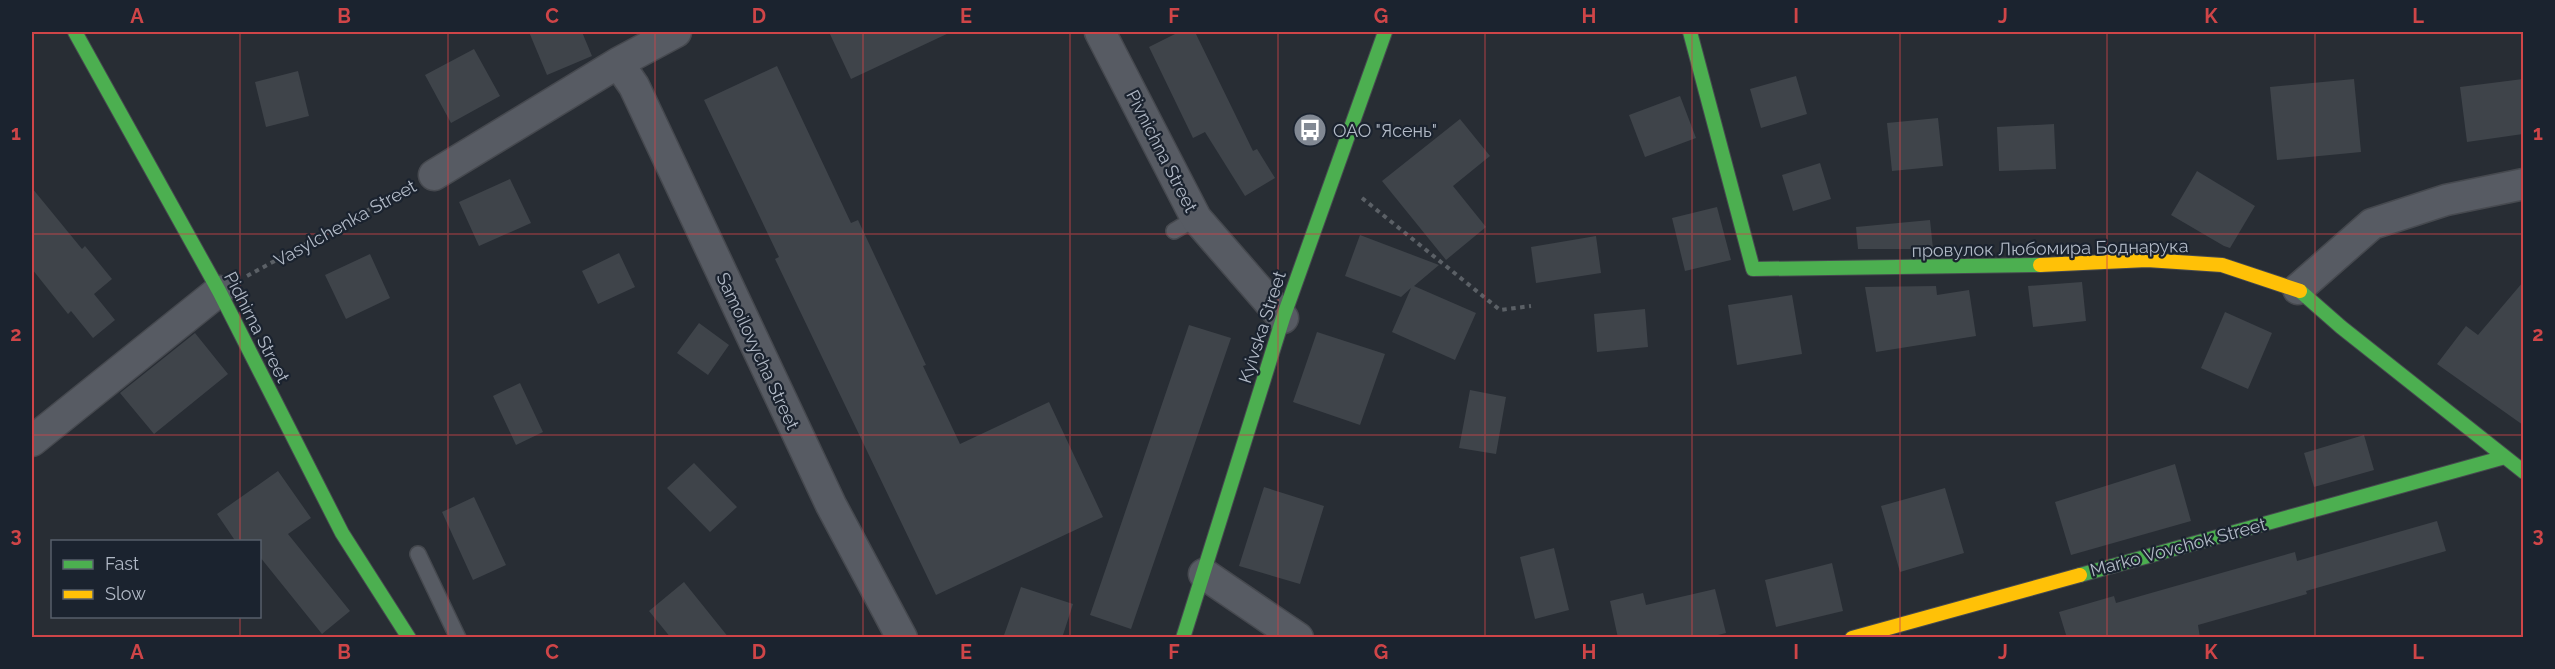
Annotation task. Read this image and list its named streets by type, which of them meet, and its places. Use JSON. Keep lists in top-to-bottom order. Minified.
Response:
{"streets":{"street":["Pivnichna Street","Vasylchenka Street","провулок Любомира Боднарука","Pidhirna Street","Kyivska Street","Samoilovycha Street","Marko Vovchok Street"]},"crossings":[["Pivnichna Street","Kyivska Street"],["Vasylchenka Street","Pidhirna Street"],["Vasylchenka Street","Samoilovycha Street"],["провулок Любомира Боднарука","Marko Vovchok Street"]],"places":{"bus stop":["ОАО \"Ясень\""]},"legend":["Fast","Slow"],"grid":{"columns":["A","B","C","D","E","F","G","H","I","J","K","L"],"rows":["1","2","3"]}}
